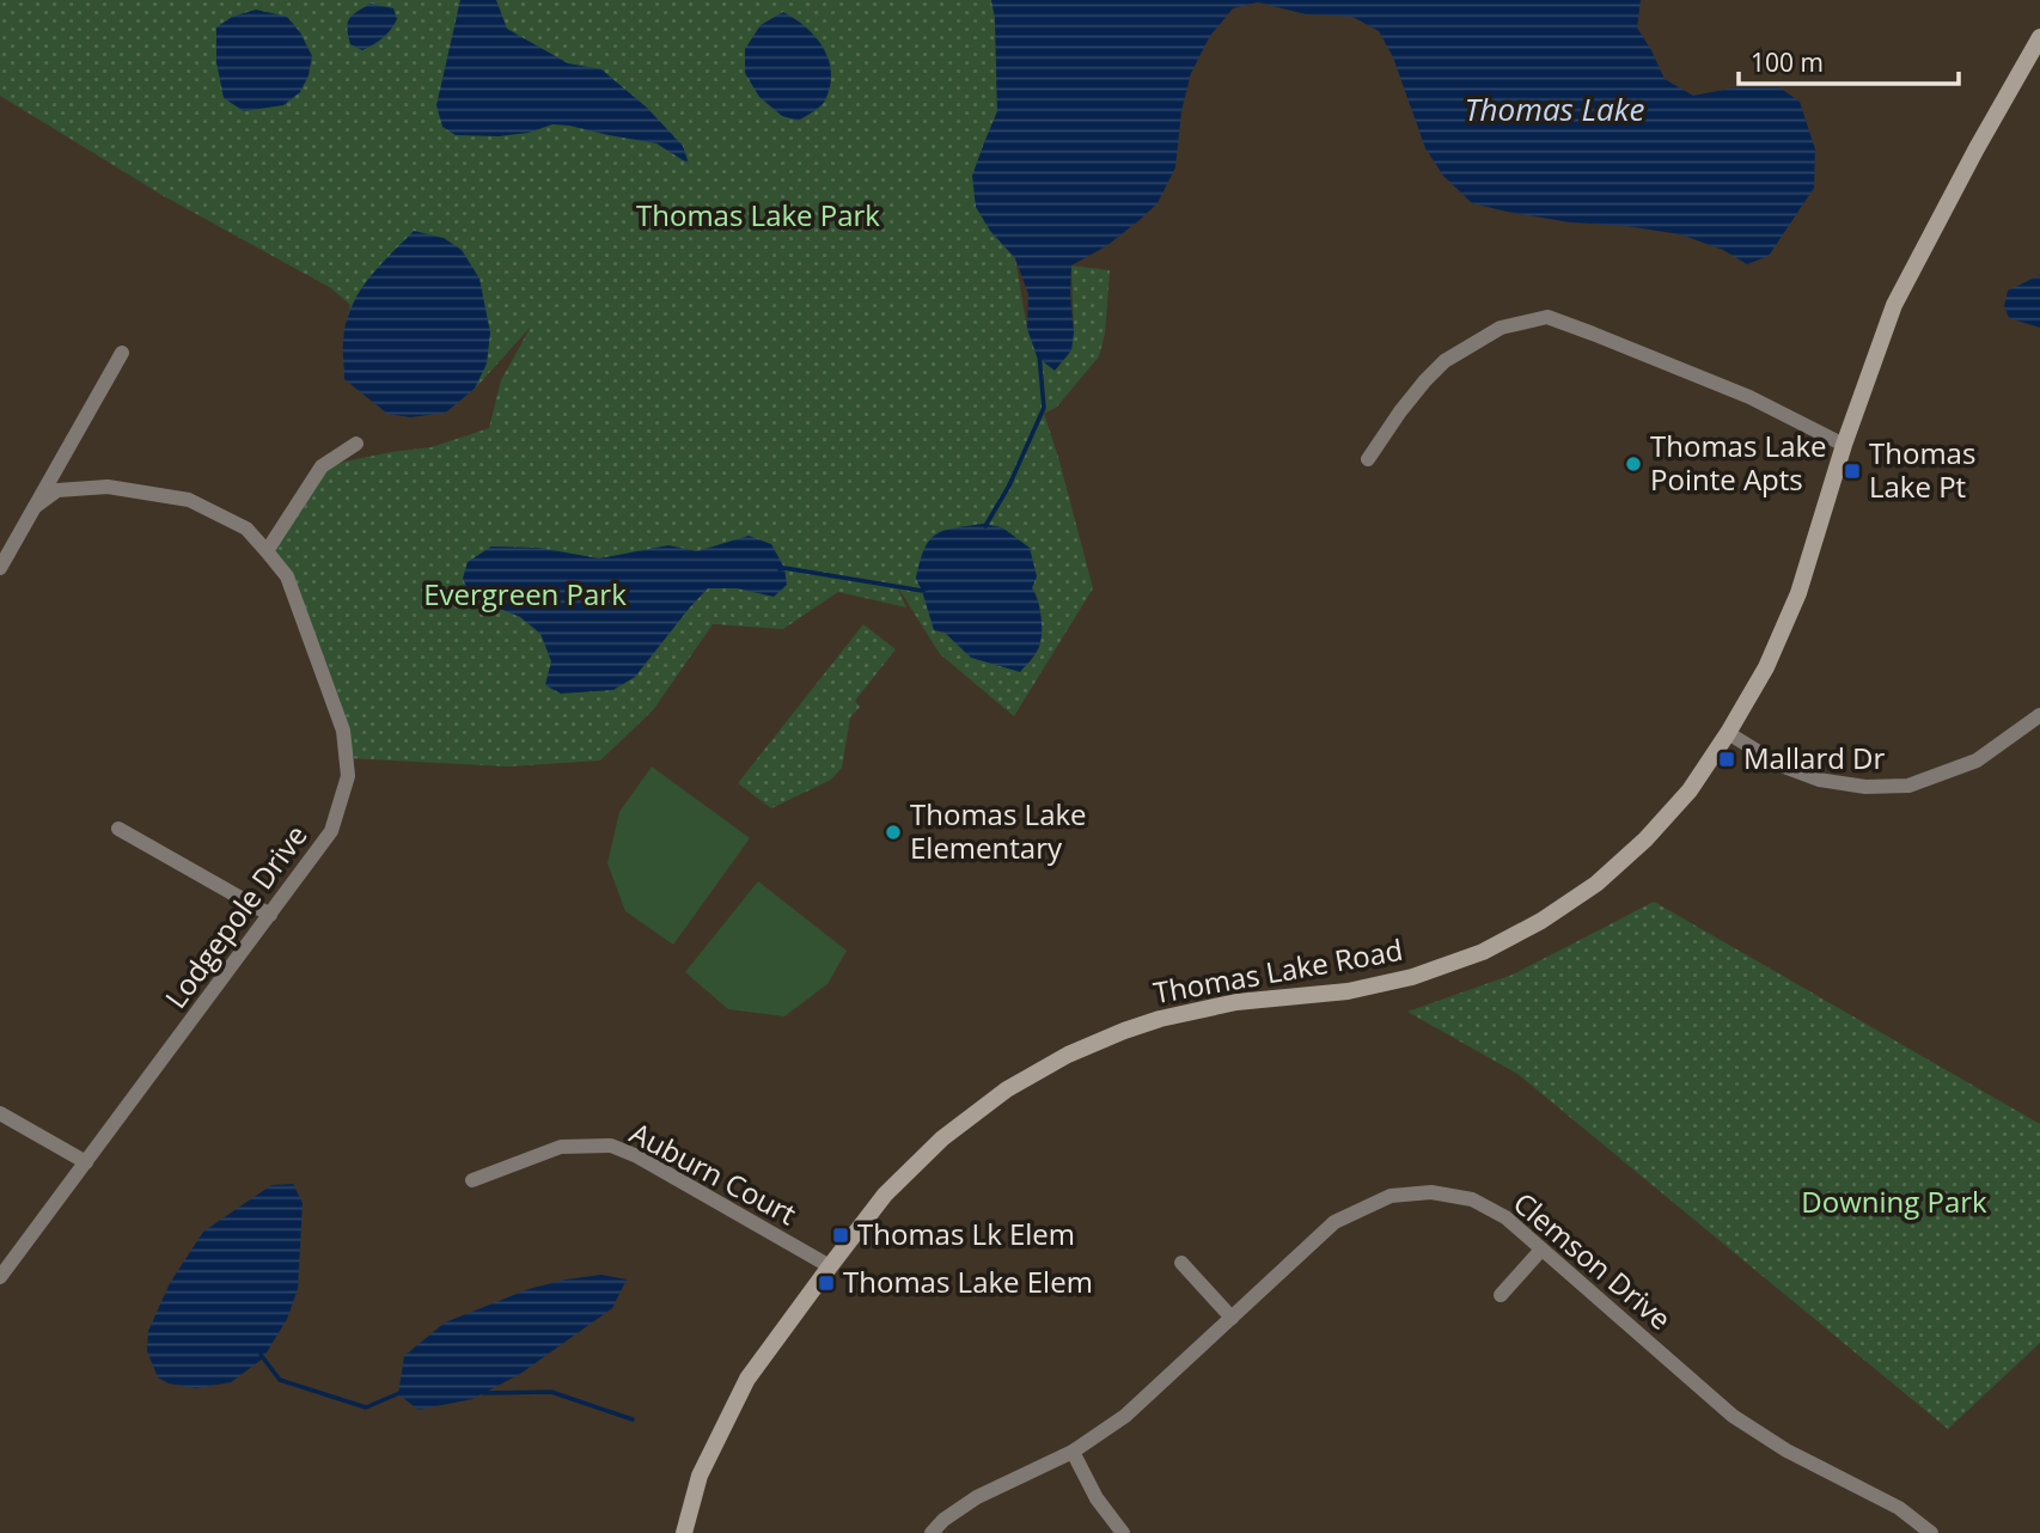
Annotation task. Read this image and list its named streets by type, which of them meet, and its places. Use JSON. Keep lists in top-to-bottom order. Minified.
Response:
{"streets":{"street":["Lodgepole Drive","Thomas Lake Road","Auburn Court","Clemson Drive"]},"crossings":[["Thomas Lake Road","Auburn Court"]],"water":["Thomas Lake"],"parks":["Thomas Lake Park","Evergreen Park","Downing Park"],"places":{"other":["Thomas Lake Pointe Apts","Thomas Lake Elementary"],"transit":["Thomas Lake Pt","Mallard Dr","Thomas Lk Elem","Thomas Lake Elem"]},"scale_bar":"100 m"}
